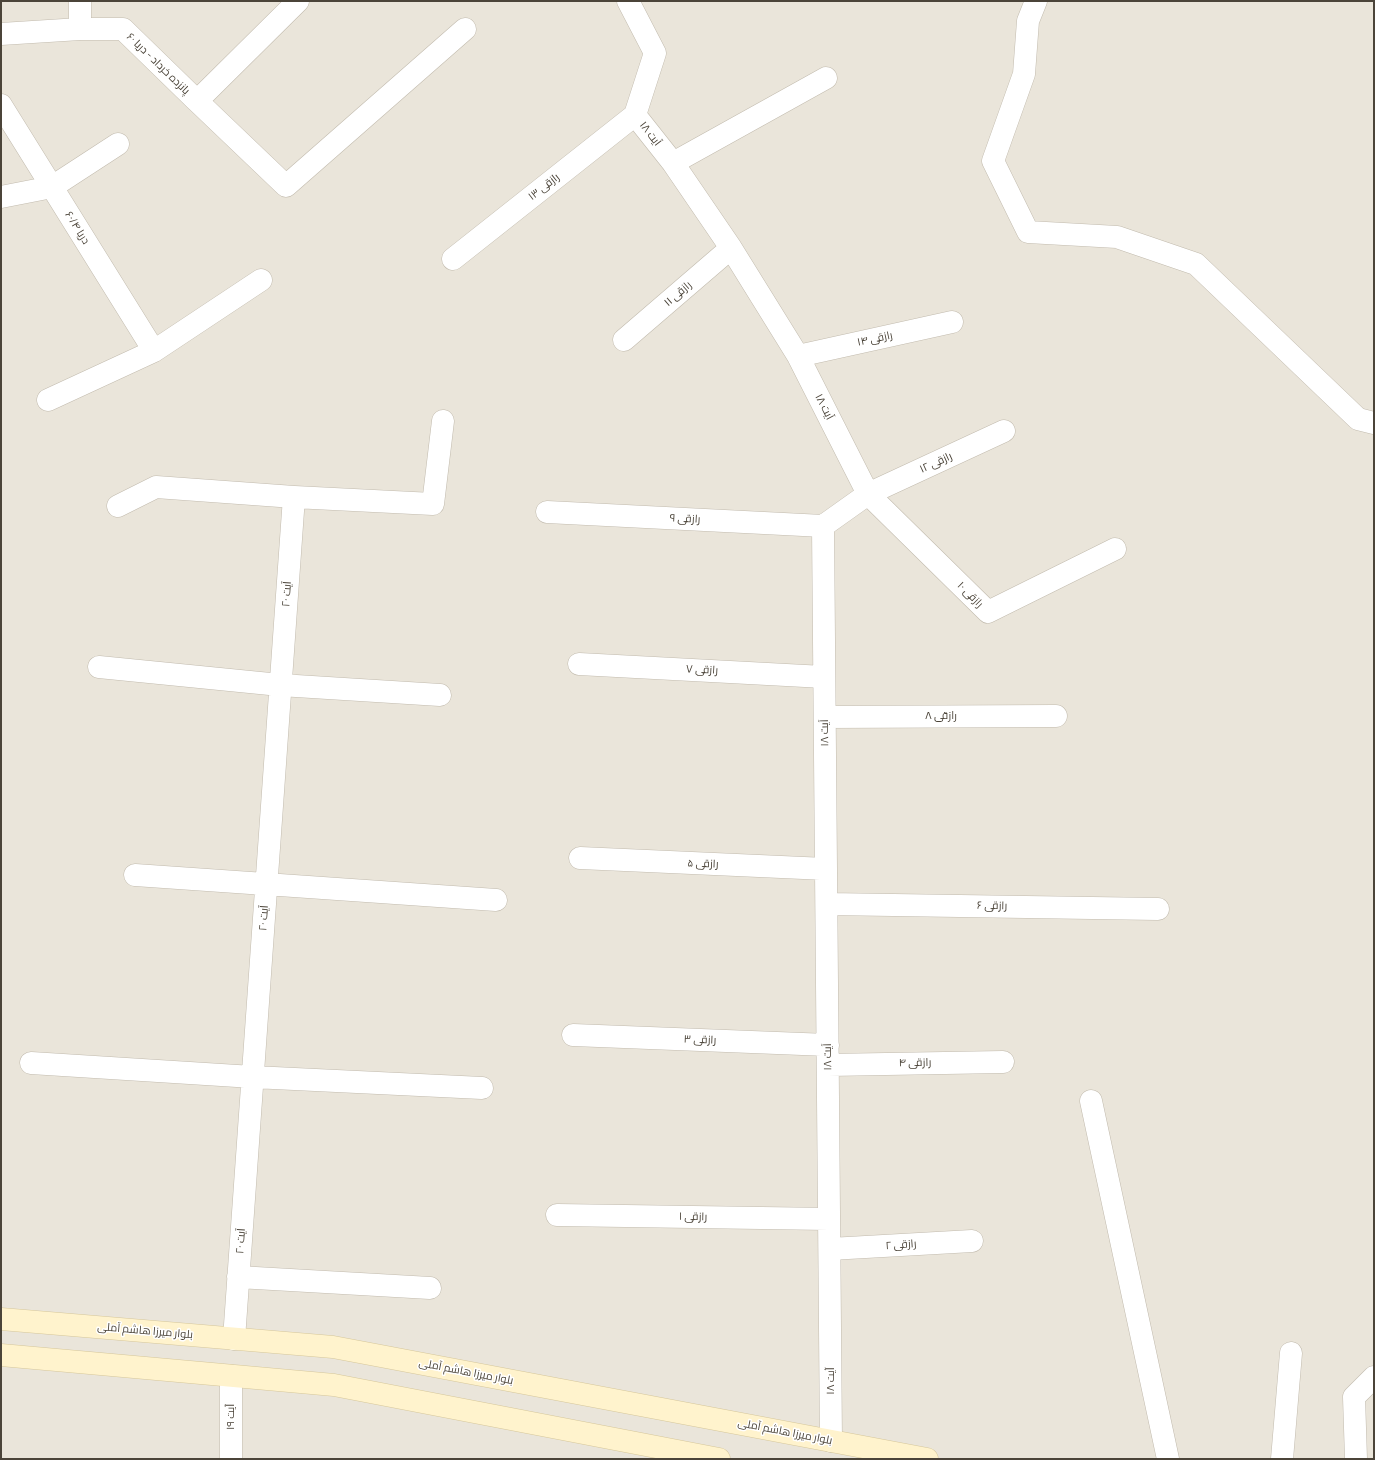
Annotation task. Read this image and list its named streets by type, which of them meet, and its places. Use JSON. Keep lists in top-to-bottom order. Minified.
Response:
{"streets":{"main road":["بلوار میرزا هاشم آملی"],"street":["پانزده خرداد - دریا ۶۰","آیت ۱۸","رازقی ۱۳","دریا ۶۰/۴","رازقی ۱۱","رازقی ۱۴","رازقی ۱۲","رازقی ۹","آیت ۲۰","رازقی ۱۰","رازقی ۷","رازقی ۸","رازقی ۵","رازقی ۶","رازقی ۳","رازقی ۴","رازقی ۱","رازقی ۲","آیت ۱۹"]},"crossings":[["آیت ۱۸","رازقی ۱۳"],["آیت ۱۸","رازقی ۱۱"],["آیت ۱۸","رازقی ۱۴"],["آیت ۱۸","رازقی ۱۲"],["آیت ۱۸","رازقی ۹"],["آیت ۱۸","رازقی ۱۰"],["آیت ۱۸","رازقی ۷"],["آیت ۱۸","رازقی ۸"],["آیت ۱۸","رازقی ۵"],["آیت ۱۸","رازقی ۶"],["آیت ۱۸","رازقی ۳"],["آیت ۱۸","رازقی ۴"],["آیت ۱۸","رازقی ۱"],["آیت ۱۸","رازقی ۲"],["آیت ۱۸","بلوار میرزا هاشم آملی"],["رازقی ۱۲","رازقی ۱۰"],["آیت ۲۰","بلوار میرزا هاشم آملی"],["رازقی ۳","رازقی ۴"]]}
